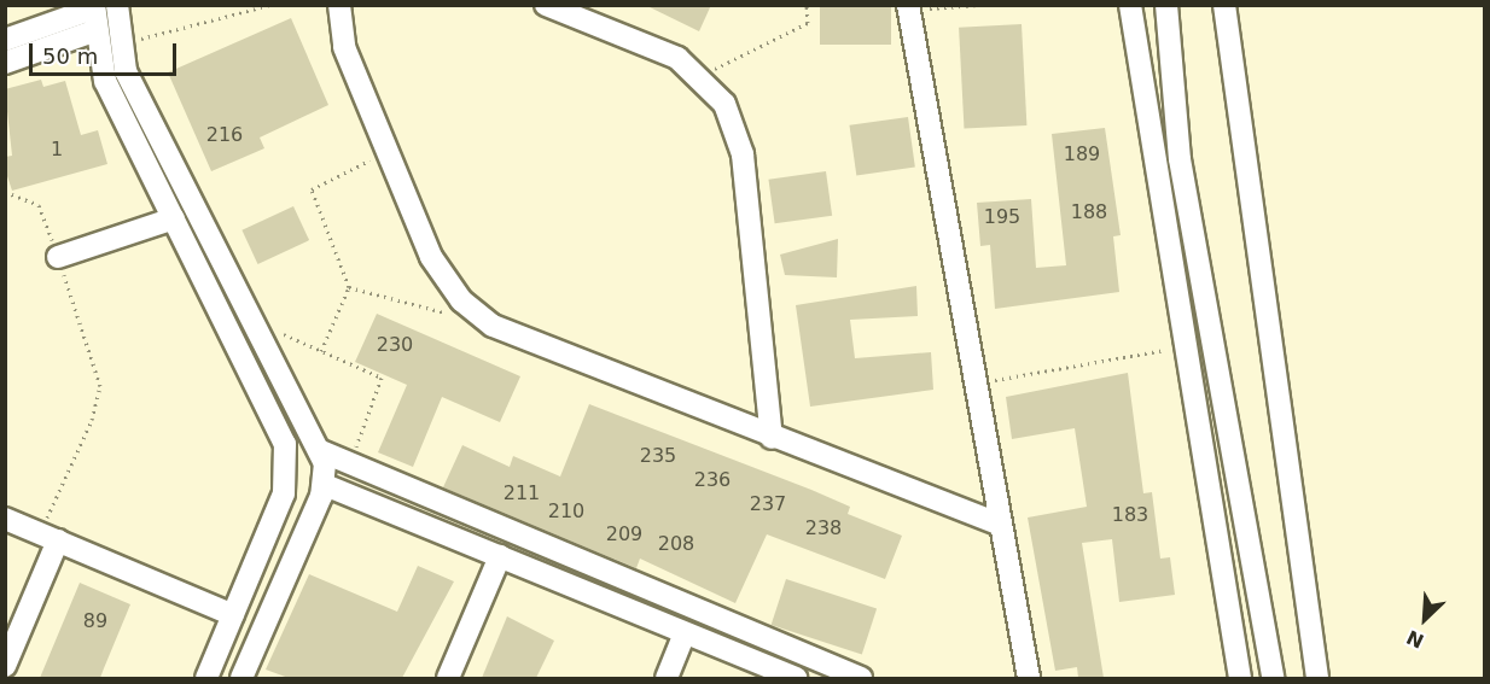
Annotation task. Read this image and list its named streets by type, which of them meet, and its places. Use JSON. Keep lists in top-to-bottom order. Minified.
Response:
{"house_numbers":["216","1","189","188","195","230","235","236","211","237","210","183","238","209","208","89"],"scale_bar":"50 m","north":"bottom left"}
